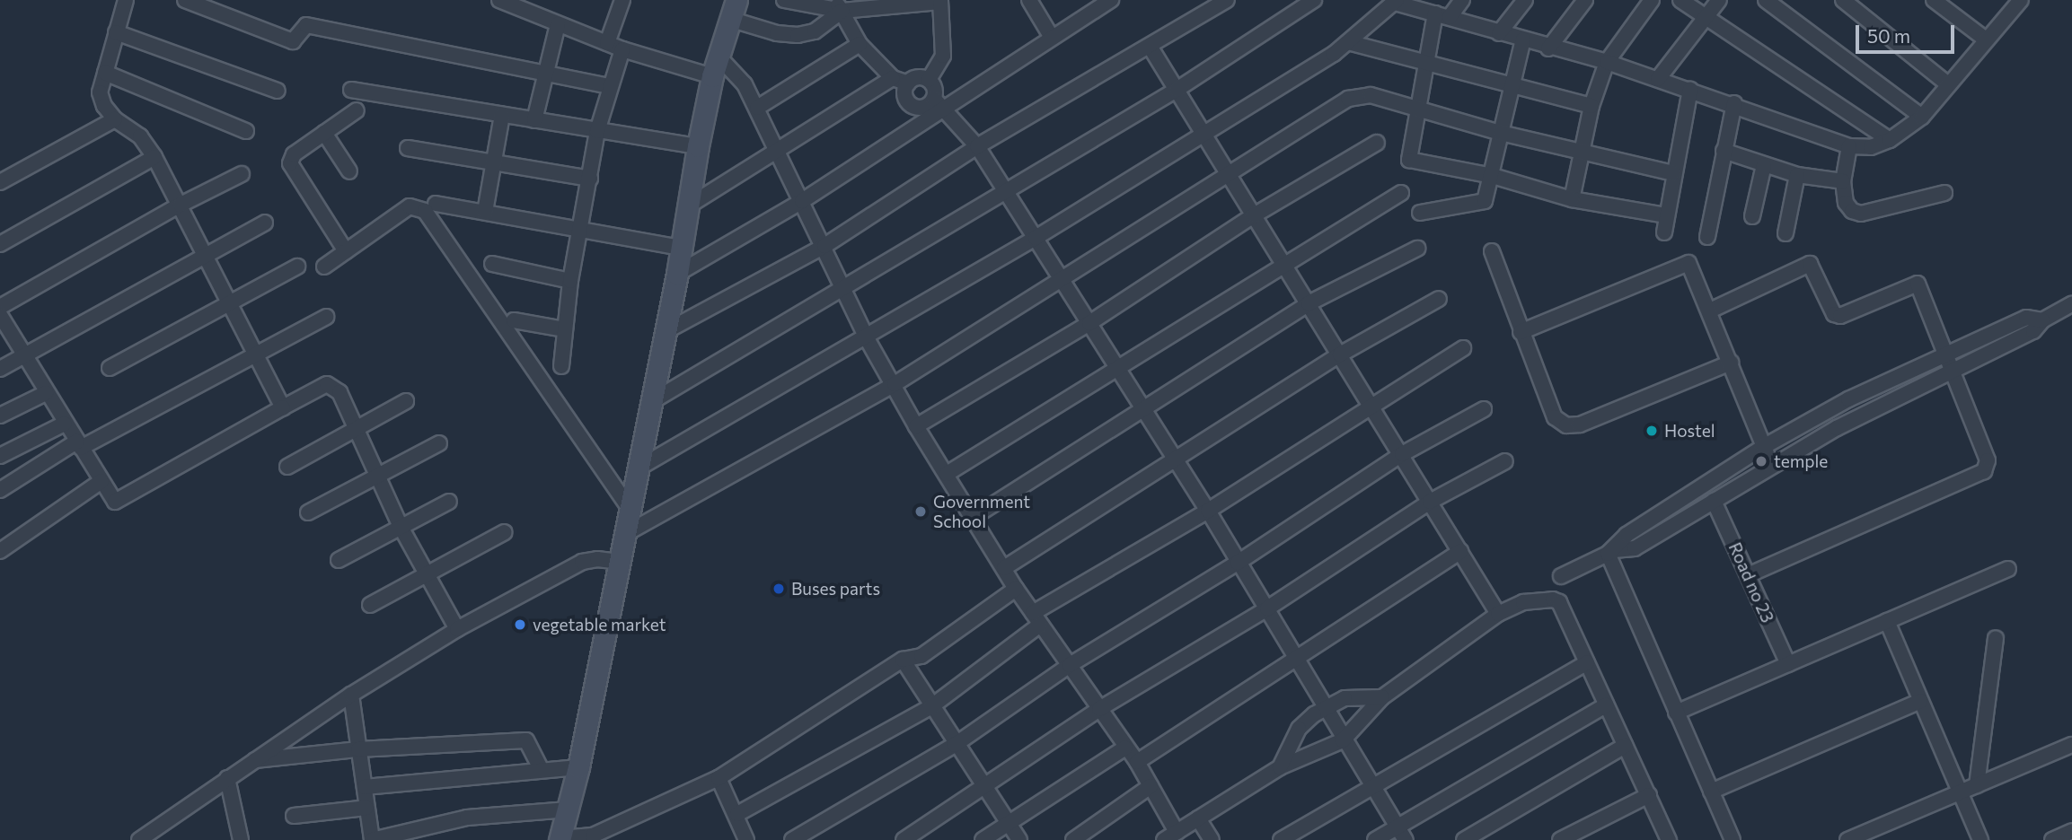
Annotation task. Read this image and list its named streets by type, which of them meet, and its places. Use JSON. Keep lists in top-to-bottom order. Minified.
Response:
{"streets":{"street":["Road no 23"]},"places":["Hostel","temple","Government School","Buses parts","vegetable market"],"scale_bar":"50 m"}
